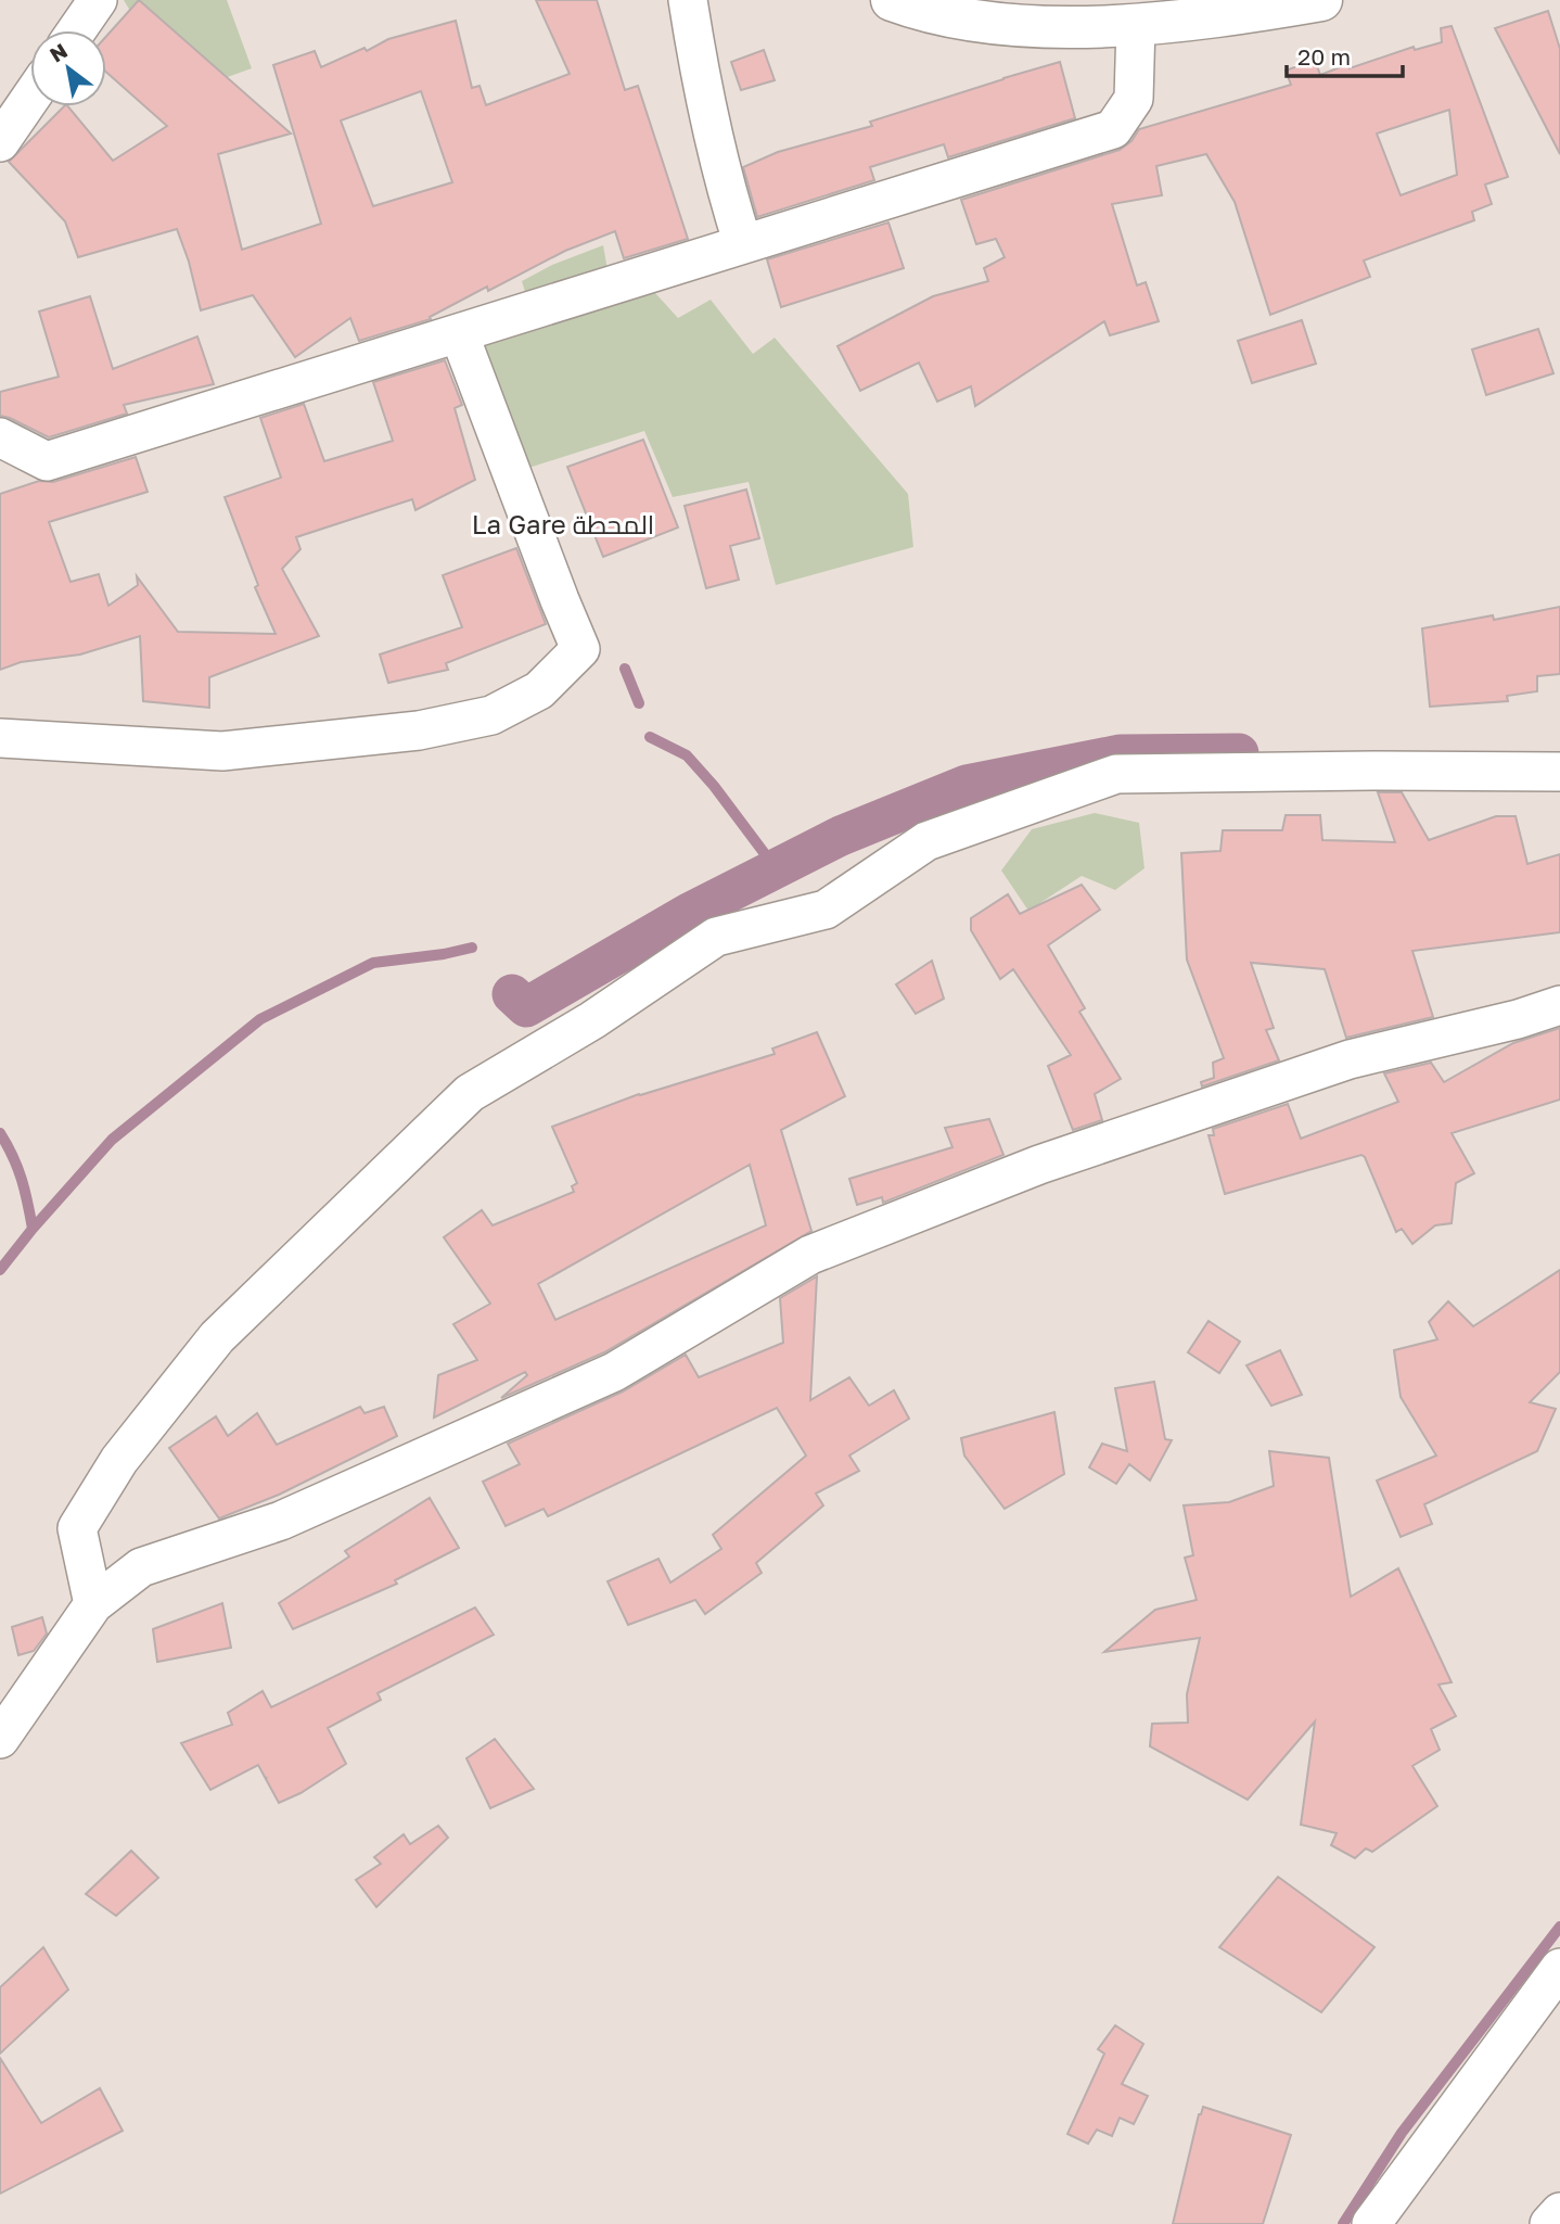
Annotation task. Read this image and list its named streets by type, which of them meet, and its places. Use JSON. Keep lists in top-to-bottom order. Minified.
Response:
{"districts":["La Gare المحطة"],"scale_bar":"20 m","north":"top left"}
